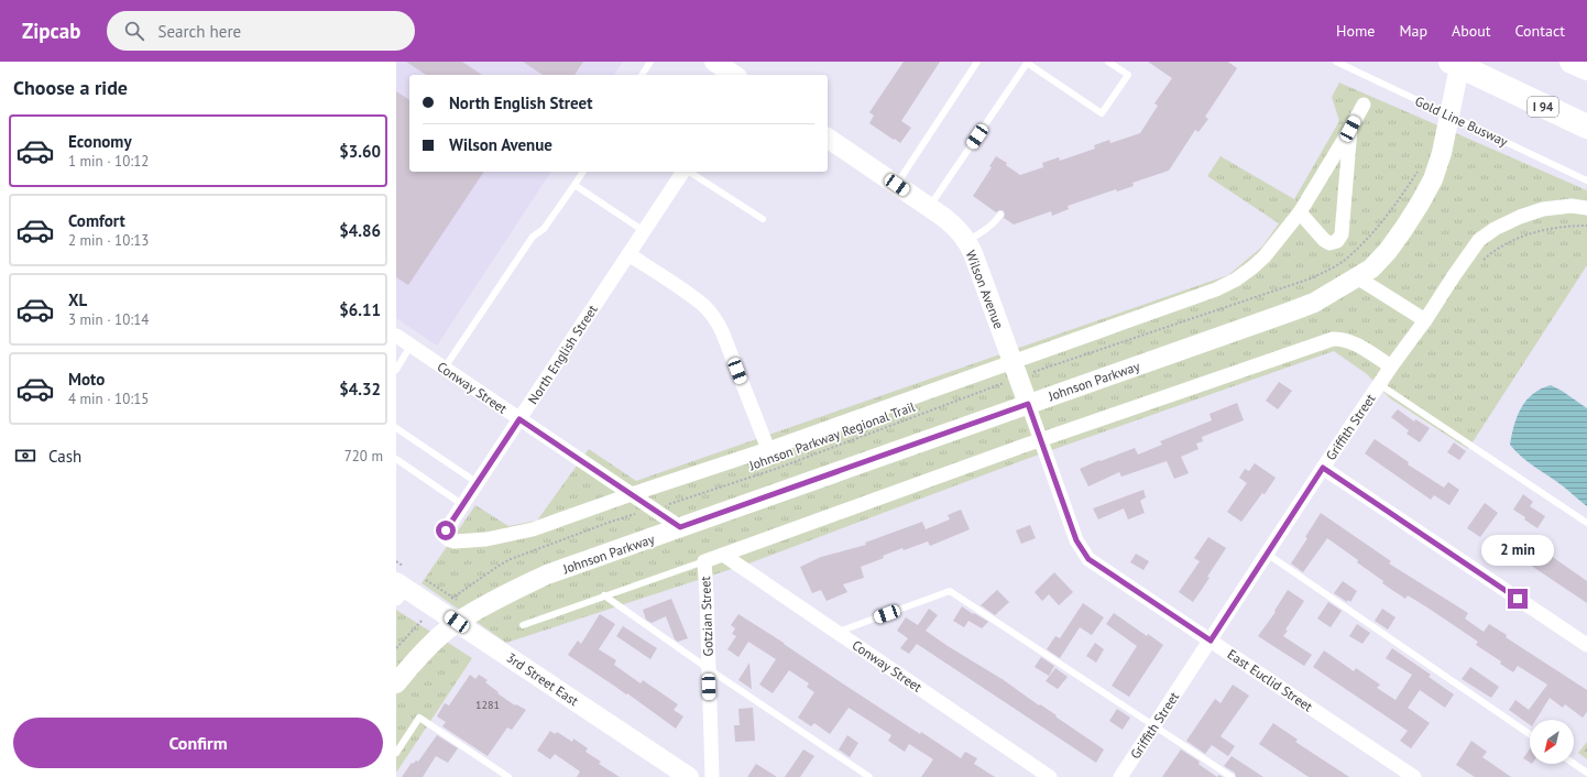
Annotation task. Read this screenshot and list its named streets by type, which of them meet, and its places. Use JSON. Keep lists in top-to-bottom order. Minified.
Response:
{"streets":{"highway":["I 94"],"street":["Wilson Avenue","North English Street","Johnson Parkway","Conway Street","Griffith Street","Gotzian Street","3rd Street East","East Euclid Street"],"lane":["Gold Line Busway"],"path":["Johnson Parkway Regional Trail"]},"crossings":[["Wilson Avenue","Johnson Parkway"],["Wilson Avenue","East Euclid Street"],["North English Street","Conway Street"],["Johnson Parkway","Conway Street"],["Johnson Parkway","3rd Street East"],["Johnson Parkway","East Euclid Street"],["Griffith Street","East Euclid Street"]],"house_numbers":["1281"],"north":"bottom left","page":{"header":"Zipcab","search":"Search here","nav":["Home","Map","About","Contact"],"heading":"Choose a ride","banner":["North English Street","Wilson Avenue"],"list":[{"name":"Economy","note":"1 min · 10:12","value":"$3.60"},{"name":"Comfort","note":"2 min · 10:13","value":"$4.86"},{"name":"XL","note":"3 min · 10:14","value":"$6.11"},{"name":"Moto","note":"4 min · 10:15","value":"$4.32"}],"pay":["Cash","720 m"],"bubble":"2 min","buttons":"Confirm"}}
